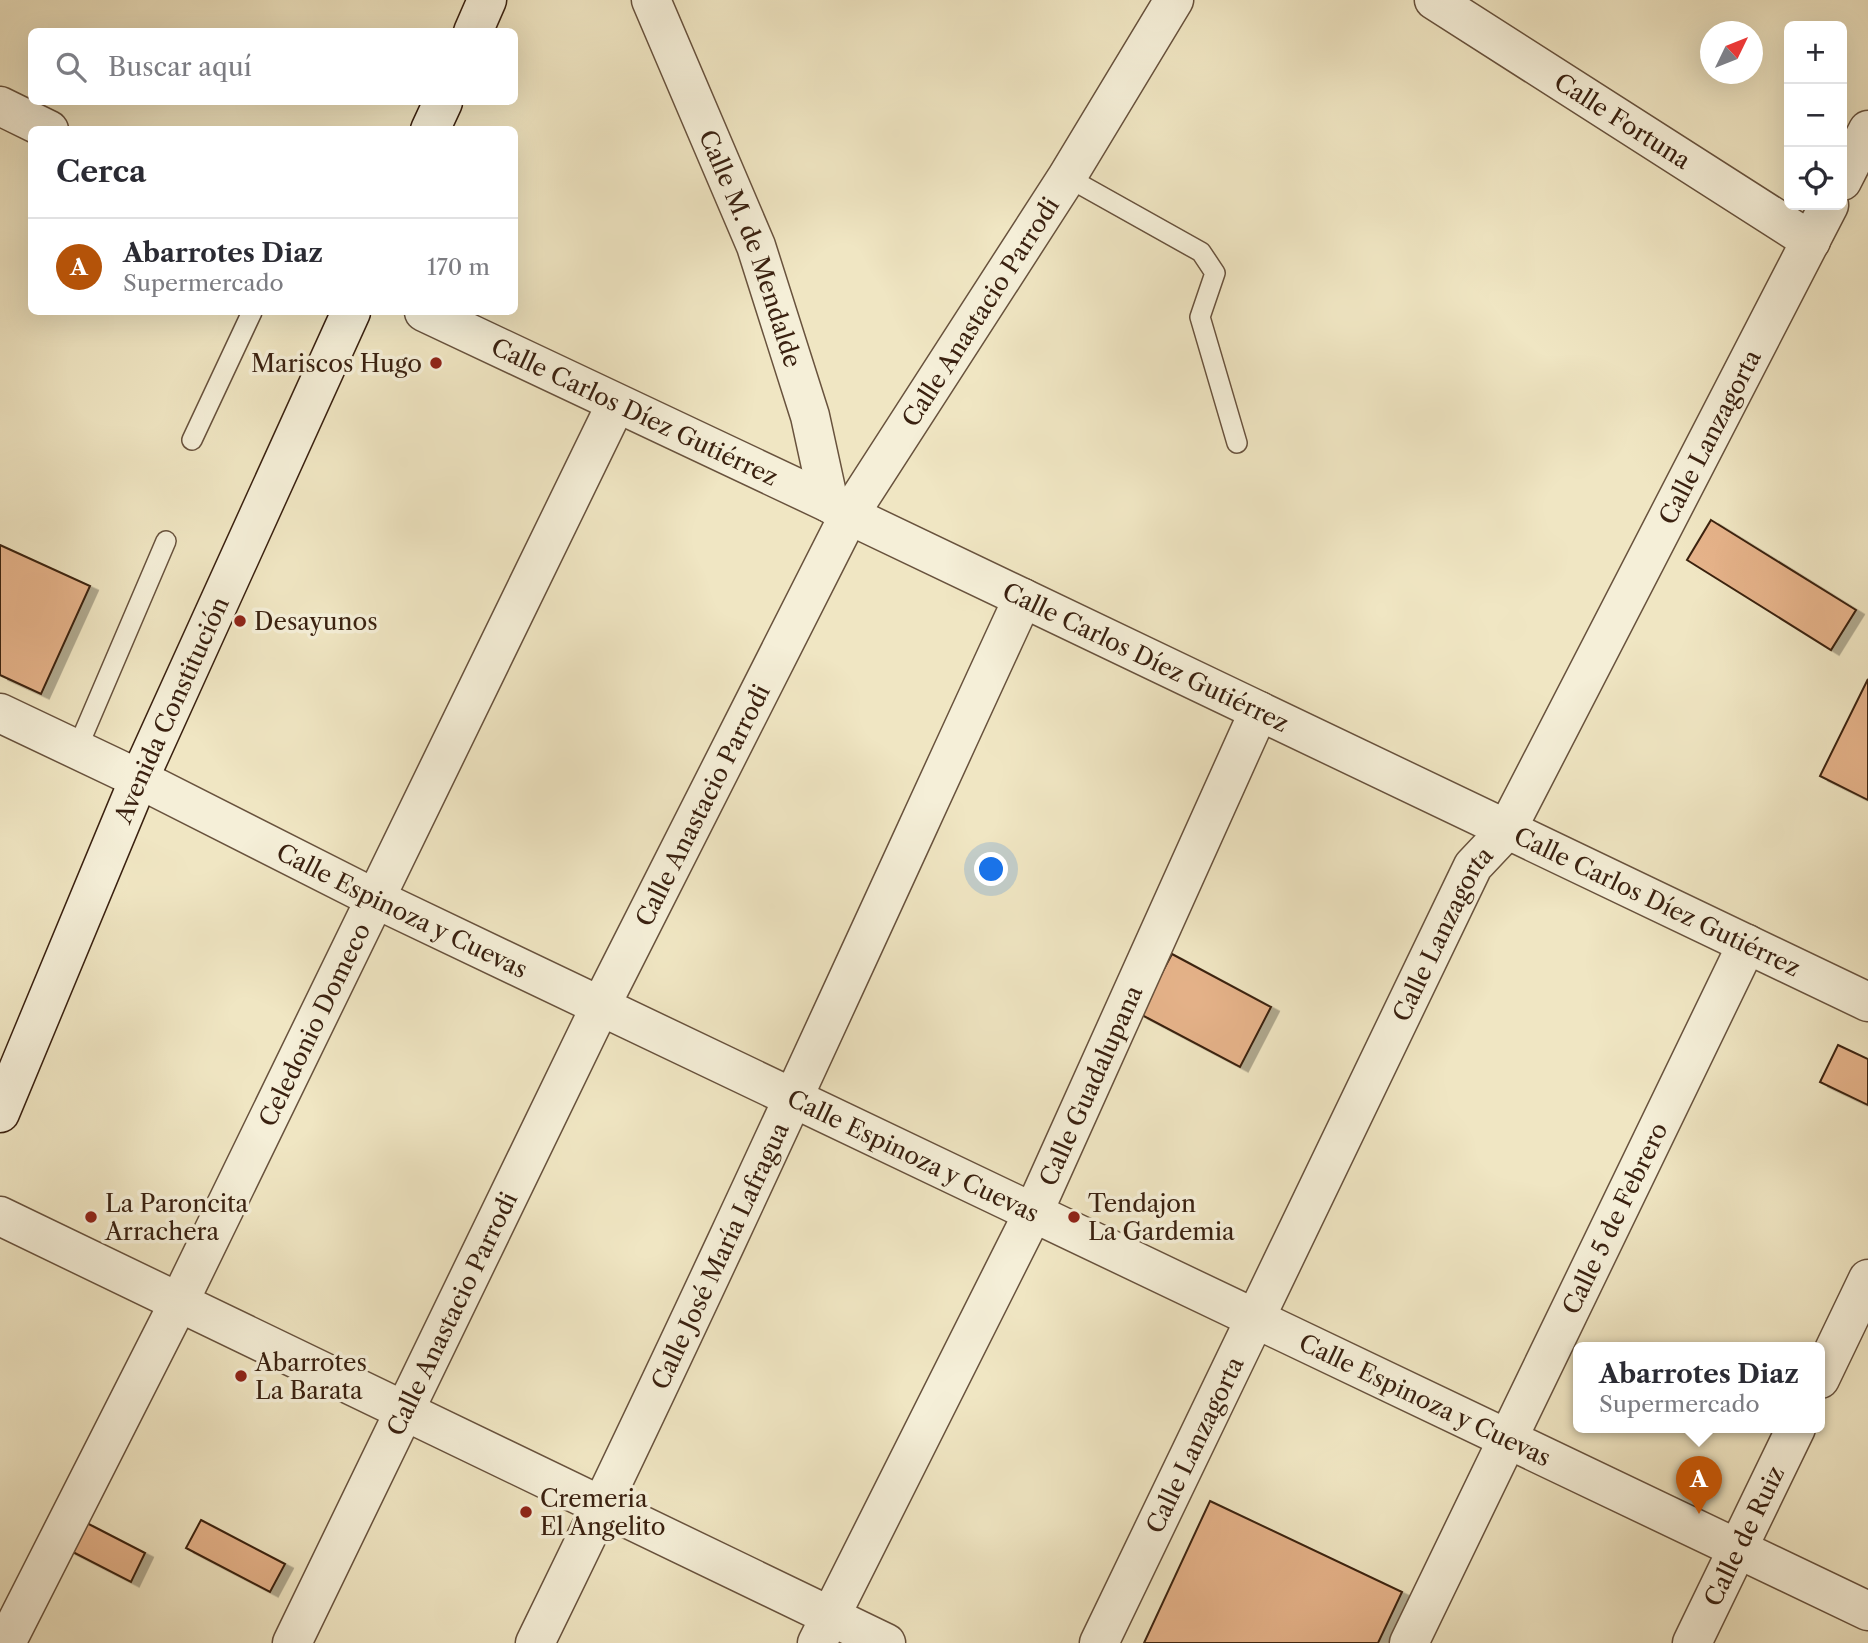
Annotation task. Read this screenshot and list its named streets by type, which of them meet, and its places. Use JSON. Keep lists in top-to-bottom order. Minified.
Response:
{"streets":{"street":["Calle Fortuna","Calle M. de Mendalde","Calle Anastacio Parrodi","Calle Carlos Díez Gutiérrez","Calle Lanzagorta","Avenida Constitución","Calle Espinoza y Cuevas","Celedonio Domeco","Calle Guadalupana","Calle 5 de Febrero","Calle José María Lafragua","Calle de Ruiz"]},"crossings":[["Calle Fortuna","Calle Lanzagorta"],["Calle M. de Mendalde","Calle Anastacio Parrodi"],["Calle M. de Mendalde","Calle Carlos Díez Gutiérrez"],["Calle Anastacio Parrodi","Calle Carlos Díez Gutiérrez"],["Calle Anastacio Parrodi","Calle Espinoza y Cuevas"],["Calle Carlos Díez Gutiérrez","Calle Lanzagorta"],["Calle Carlos Díez Gutiérrez","Celedonio Domeco"],["Calle Carlos Díez Gutiérrez","Calle Guadalupana"],["Calle Carlos Díez Gutiérrez","Calle 5 de Febrero"],["Calle Carlos Díez Gutiérrez","Calle José María Lafragua"],["Calle Lanzagorta","Calle Espinoza y Cuevas"],["Avenida Constitución","Calle Espinoza y Cuevas"],["Calle Espinoza y Cuevas","Celedonio Domeco"],["Calle Espinoza y Cuevas","Calle Guadalupana"],["Calle Espinoza y Cuevas","Calle 5 de Febrero"],["Calle Espinoza y Cuevas","Calle José María Lafragua"],["Calle Espinoza y Cuevas","Calle de Ruiz"]],"places":["Mariscos Hugo","Desayunos","La Paroncita Arrachera","Tendajon La Gardemia","Abarrotes La Barata","Cremeria El Angelito"],"north":"top right","page":{"map_buttons":["+","−"],"search":"Buscar aquí","heading":"Cerca","list":[{"mark":"A","name":"Abarrotes Diaz","note":"Supermercado","value":"170 m"}],"popup":["Abarrotes Diaz","Supermercado"],"pins":"A"}}
